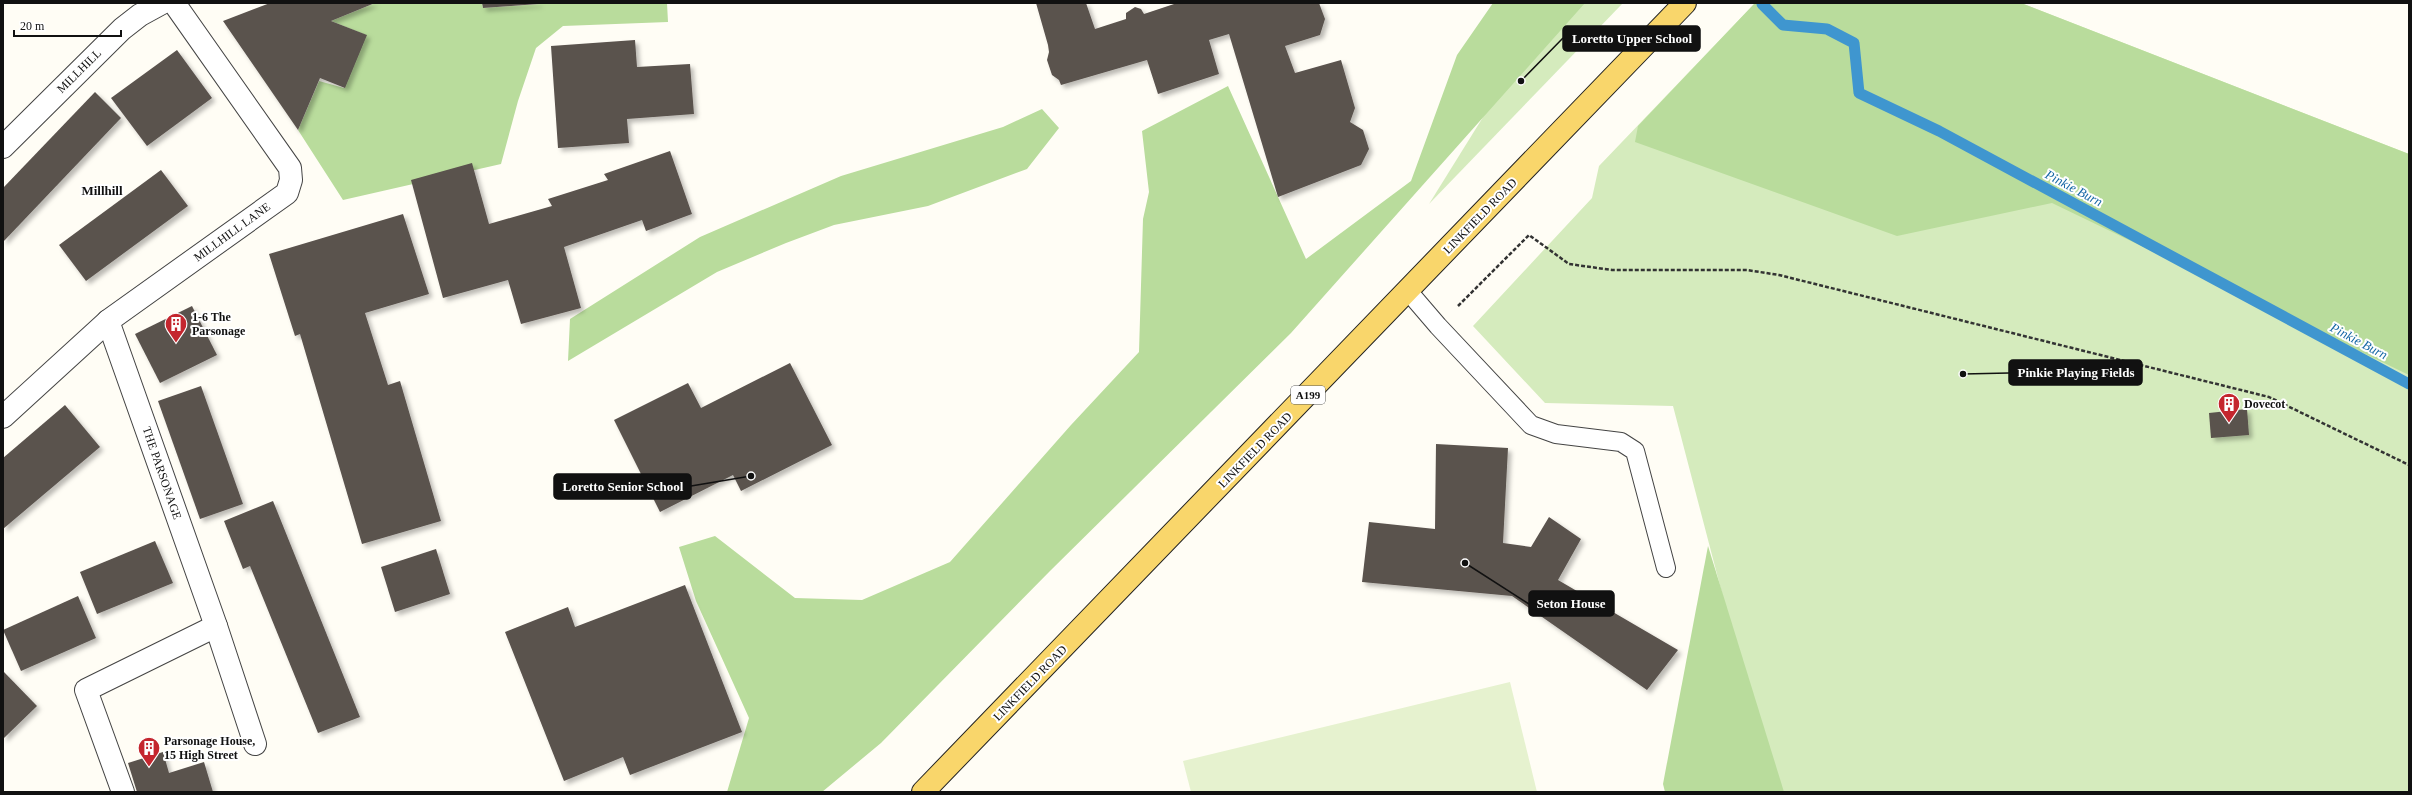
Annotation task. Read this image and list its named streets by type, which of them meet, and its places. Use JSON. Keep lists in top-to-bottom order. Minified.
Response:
{"streets":{"main road":["LINKFIELD ROAD","A199"],"street":["MILLHILL","MILLHILL LANE","THE PARSONAGE"]},"crossings":[["MILLHILL LANE","THE PARSONAGE"]],"districts":["Millhill"],"water":["Pinkie Burn"],"places":{"other":["Loretto Upper School","Pinkie Playing Fields","Loretto Senior School","Seton House"],"building":["1-6 The Parsonage","Dovecot","Parsonage House, 15 High Street"]},"scale_bar":"20 m"}
